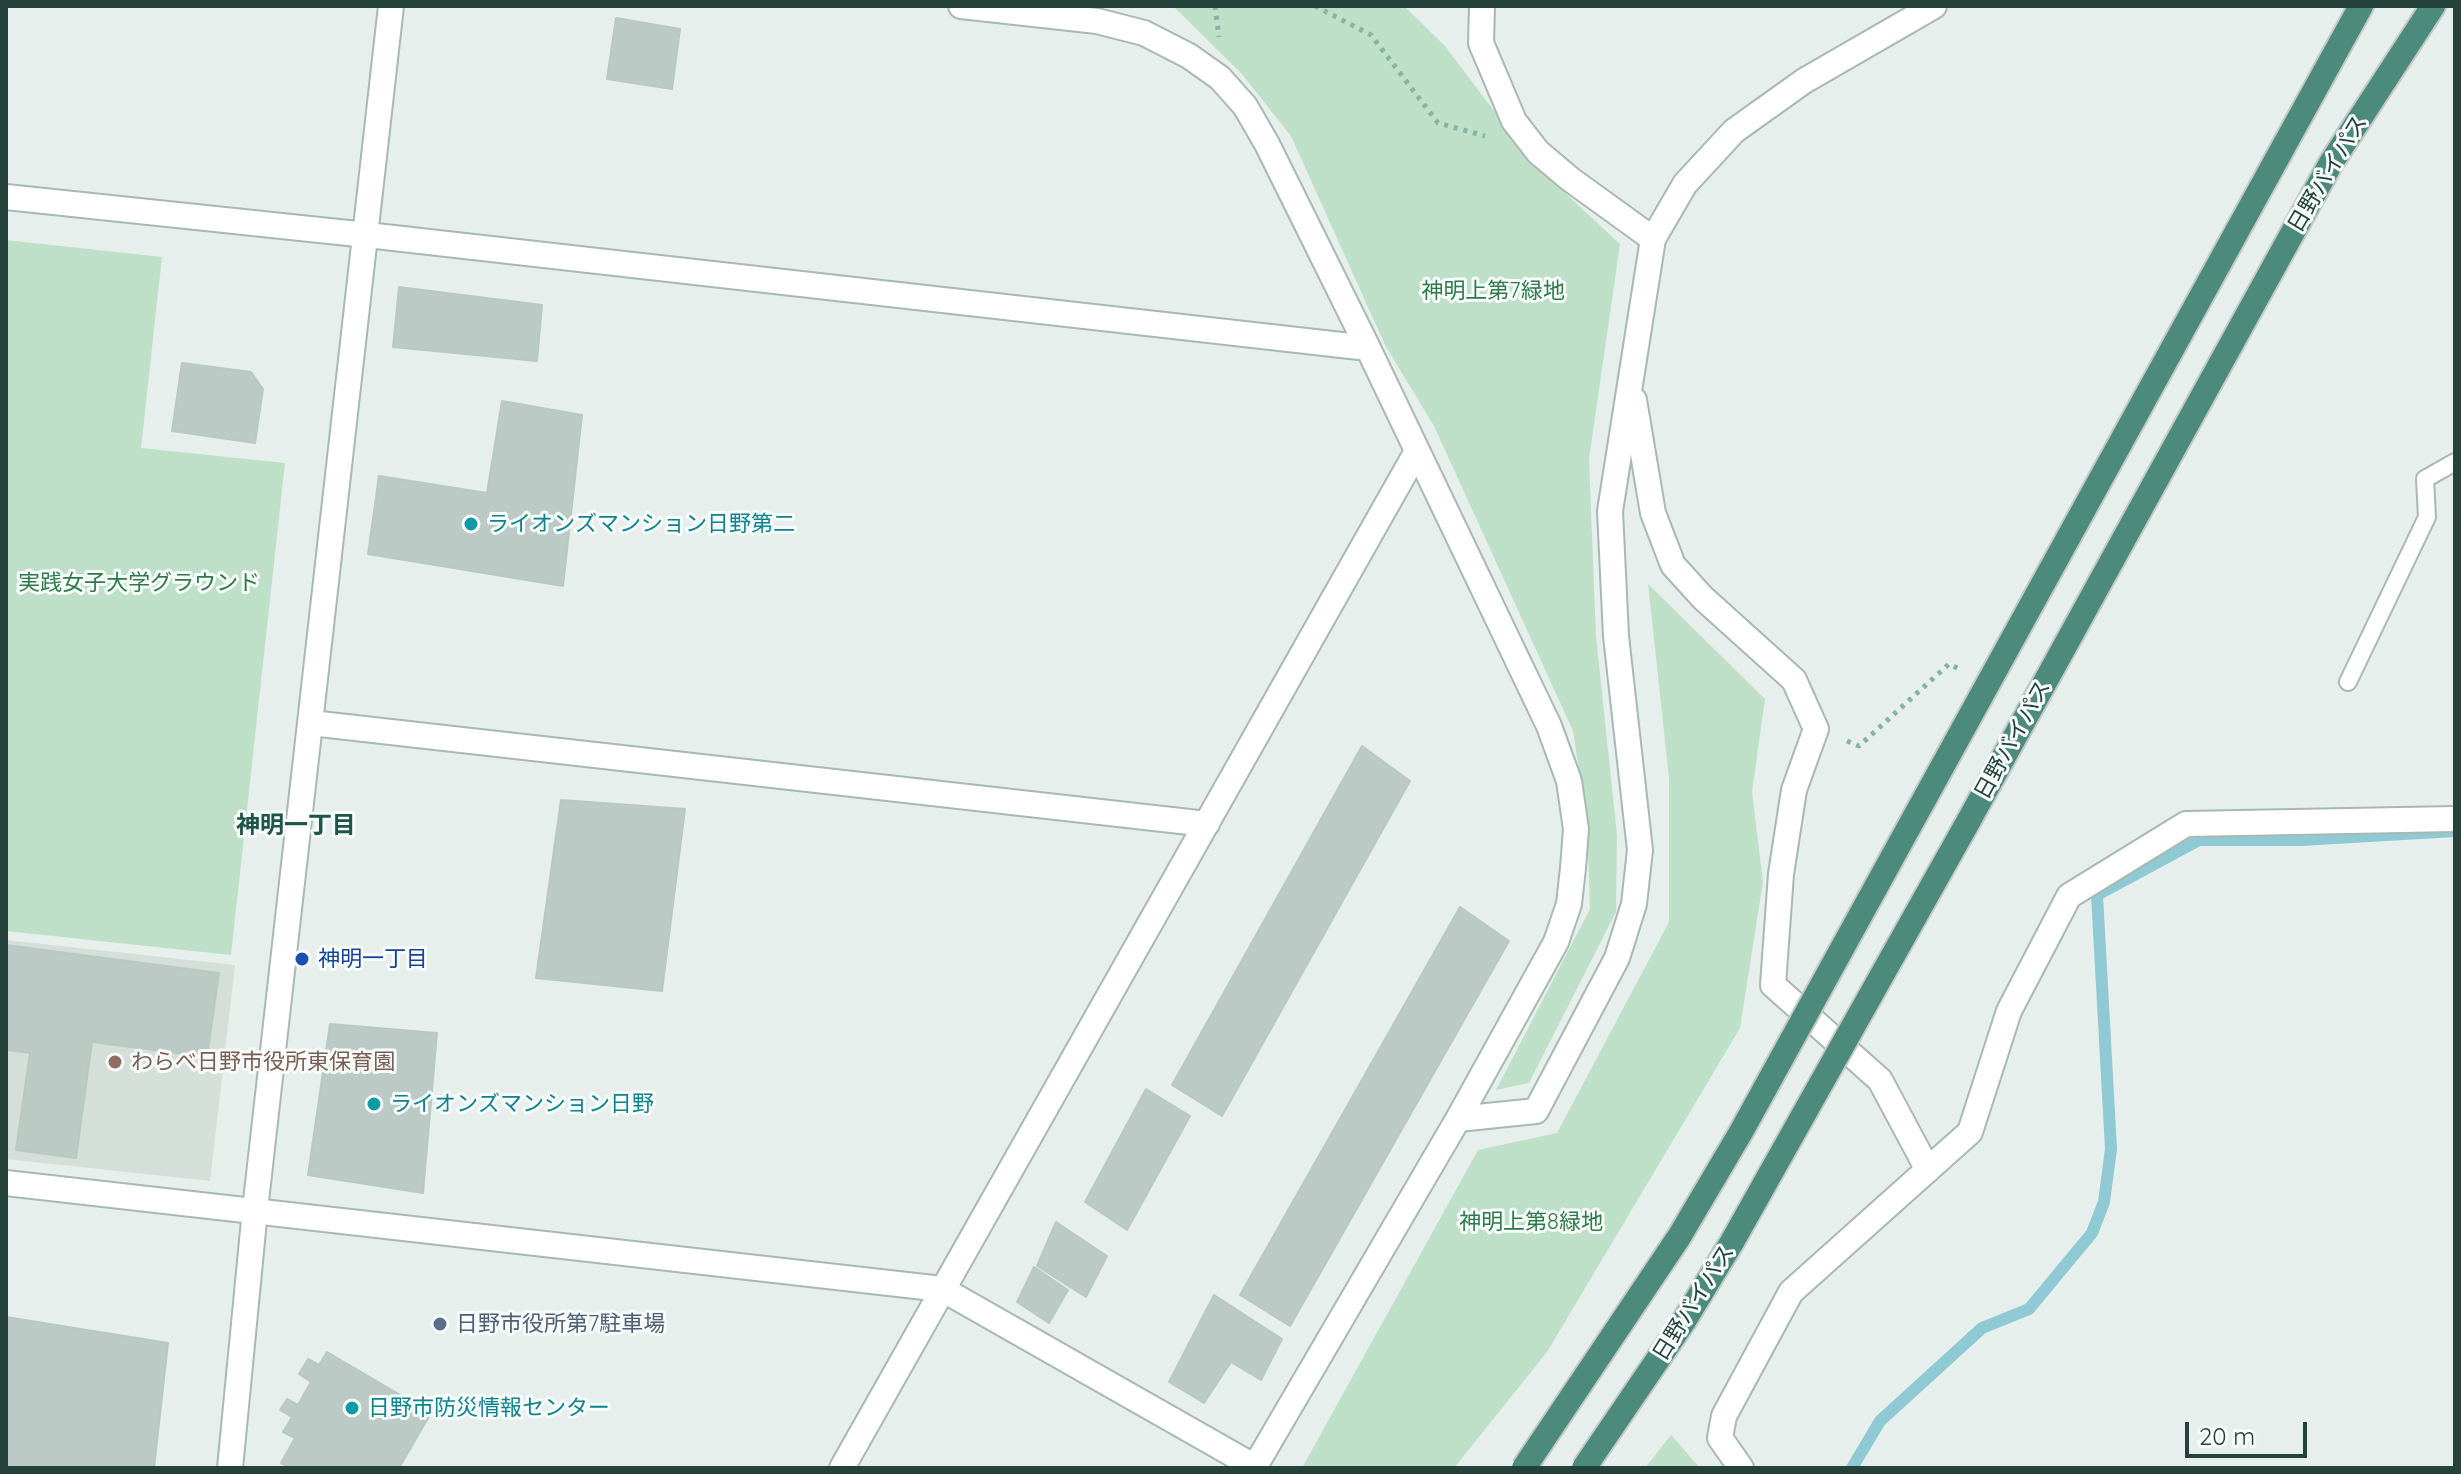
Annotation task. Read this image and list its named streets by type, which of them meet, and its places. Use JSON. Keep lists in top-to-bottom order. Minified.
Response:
{"streets":{"highway":["日野バイパス"]},"districts":["神明一丁目"],"parks":["神明上第7緑地","実践女子大学グラウンド","神明上第8緑地"],"places":["ライオンズマンション日野第二","神明一丁目","わらべ日野市役所東保育園","ライオンズマンション日野","日野市役所第7駐車場","日野市防災情報センター"],"scale_bar":"20 m"}
